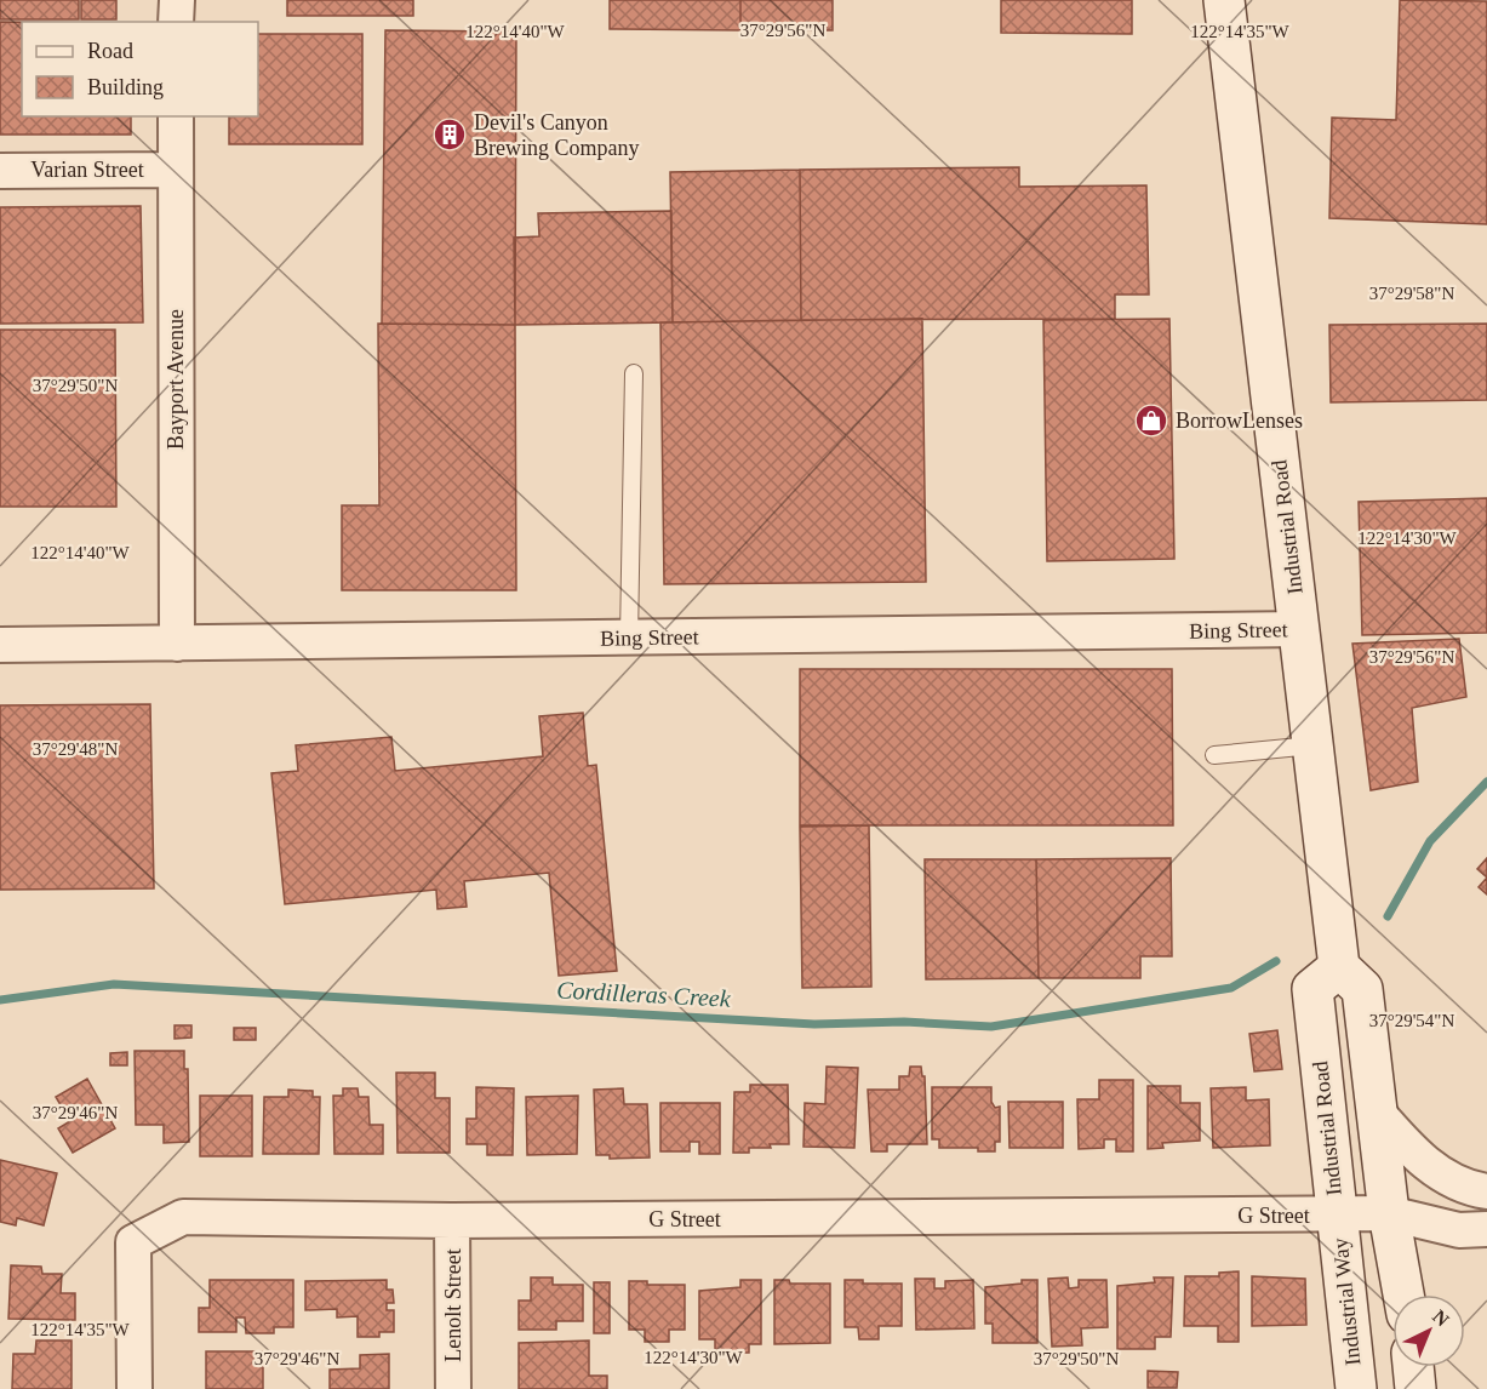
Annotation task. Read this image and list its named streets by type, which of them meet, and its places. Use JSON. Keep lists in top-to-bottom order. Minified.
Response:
{"streets":{"main road":["Industrial Road","Industrial Way"],"street":["Varian Street","Bayport Avenue","Bing Street","G Street","Lenolt Street"]},"crossings":[["Varian Street","Bayport Avenue"],["Bayport Avenue","Bing Street"],["Industrial Road","Bing Street"],["Industrial Road","G Street"],["Industrial Road","Industrial Way"],["G Street","Industrial Way"],["G Street","Lenolt Street"]],"water":["Cordilleras Creek"],"places":{"building":["Devil's Canyon Brewing Company"],"shop":["BorrowLenses"]},"legend":["Road","Building"],"north":"top right","coordinates":["37°29'56\"N","122°14'40\"W","122°14'35\"W","37°29'58\"N","37°29'50\"N","122°14'30\"W","37°29'48\"N","37°29'54\"N","37°29'46\"N"]}
